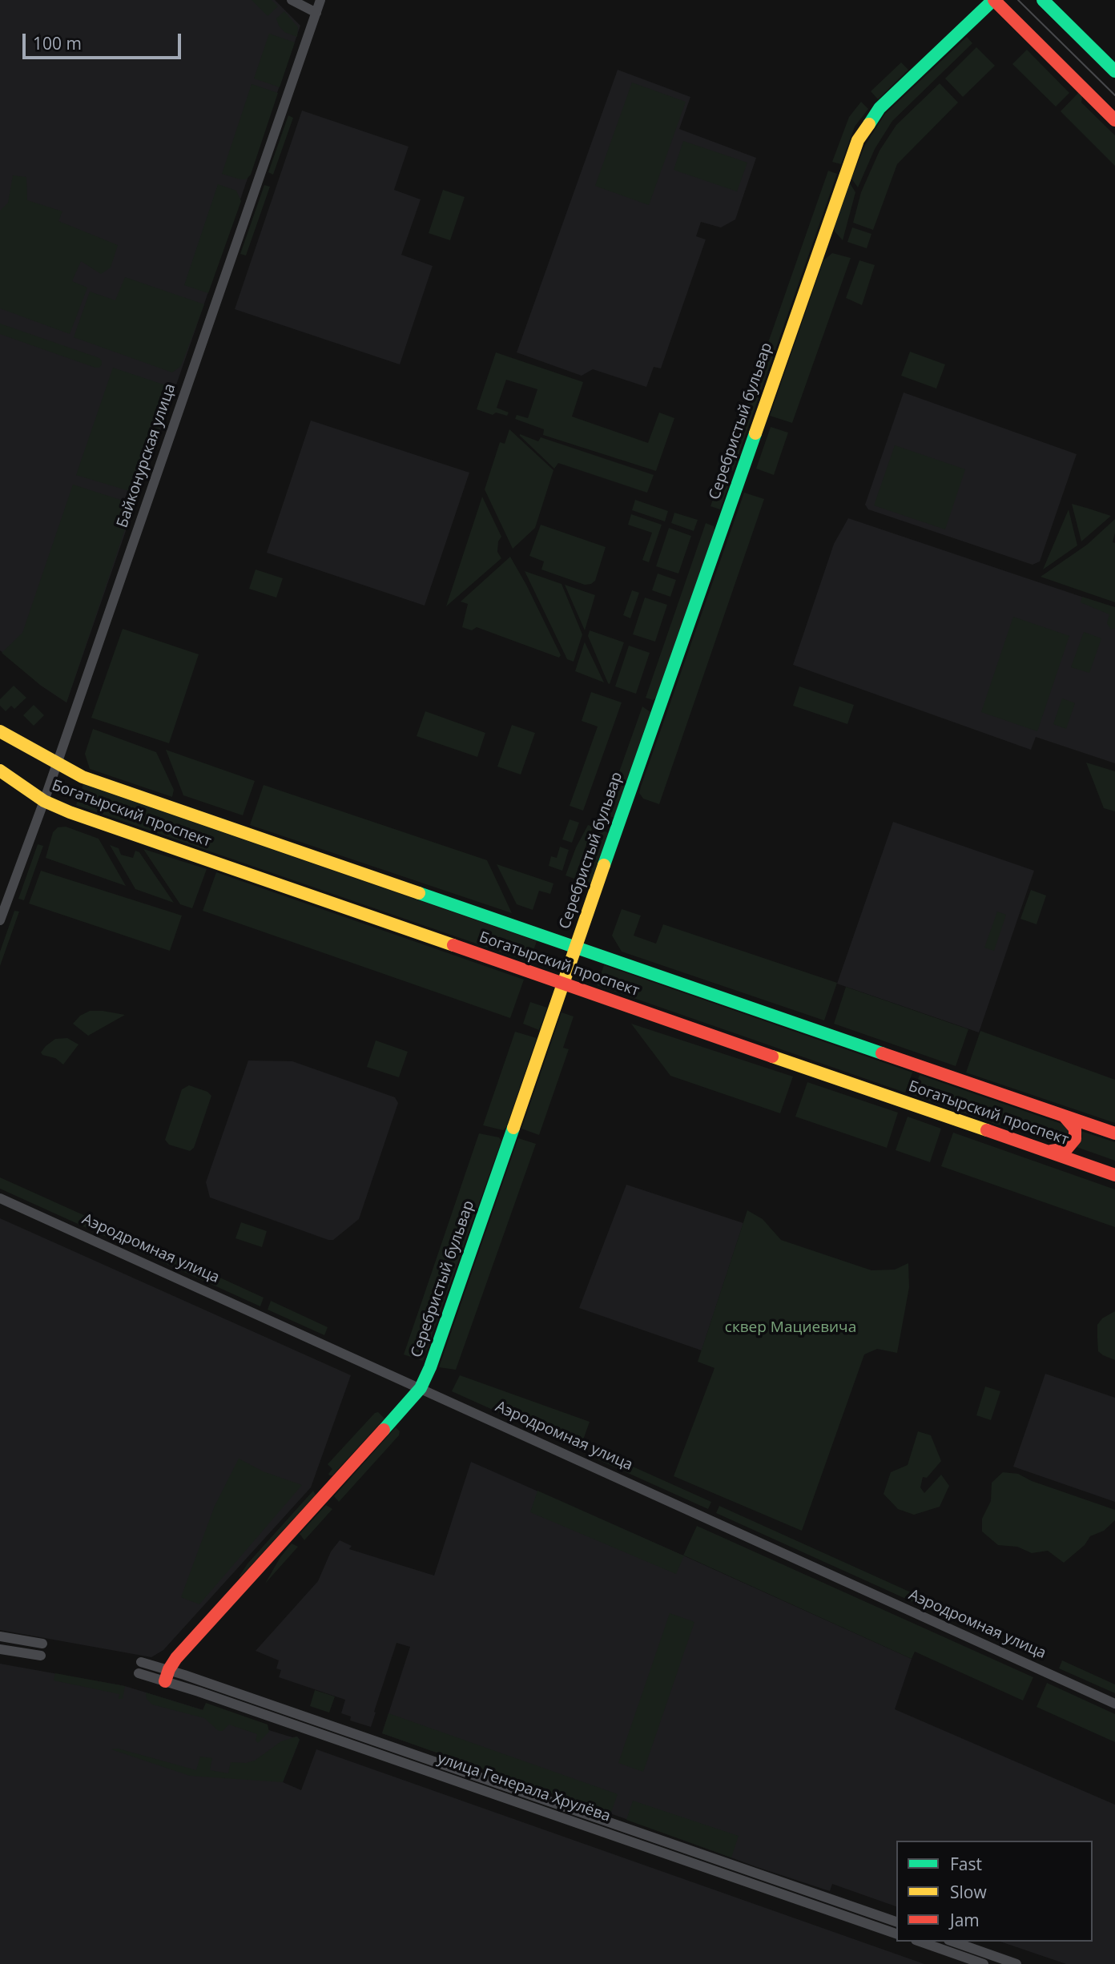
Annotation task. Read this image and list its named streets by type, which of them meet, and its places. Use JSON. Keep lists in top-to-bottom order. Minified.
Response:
{"streets":{"main road":["Серебристый бульвар","Богатырский проспект"],"street":["Байконурская улица","Аэродромная улица","улица Генерала Хрулёва"]},"crossings":[["Серебристый бульвар","Богатырский проспект"],["Серебристый бульвар","Аэродромная улица"],["Серебристый бульвар","улица Генерала Хрулёва"],["Байконурская улица","Богатырский проспект"]],"parks":["сквер Мациевича"],"legend":["Fast","Slow","Jam"],"scale_bar":"100 m"}
